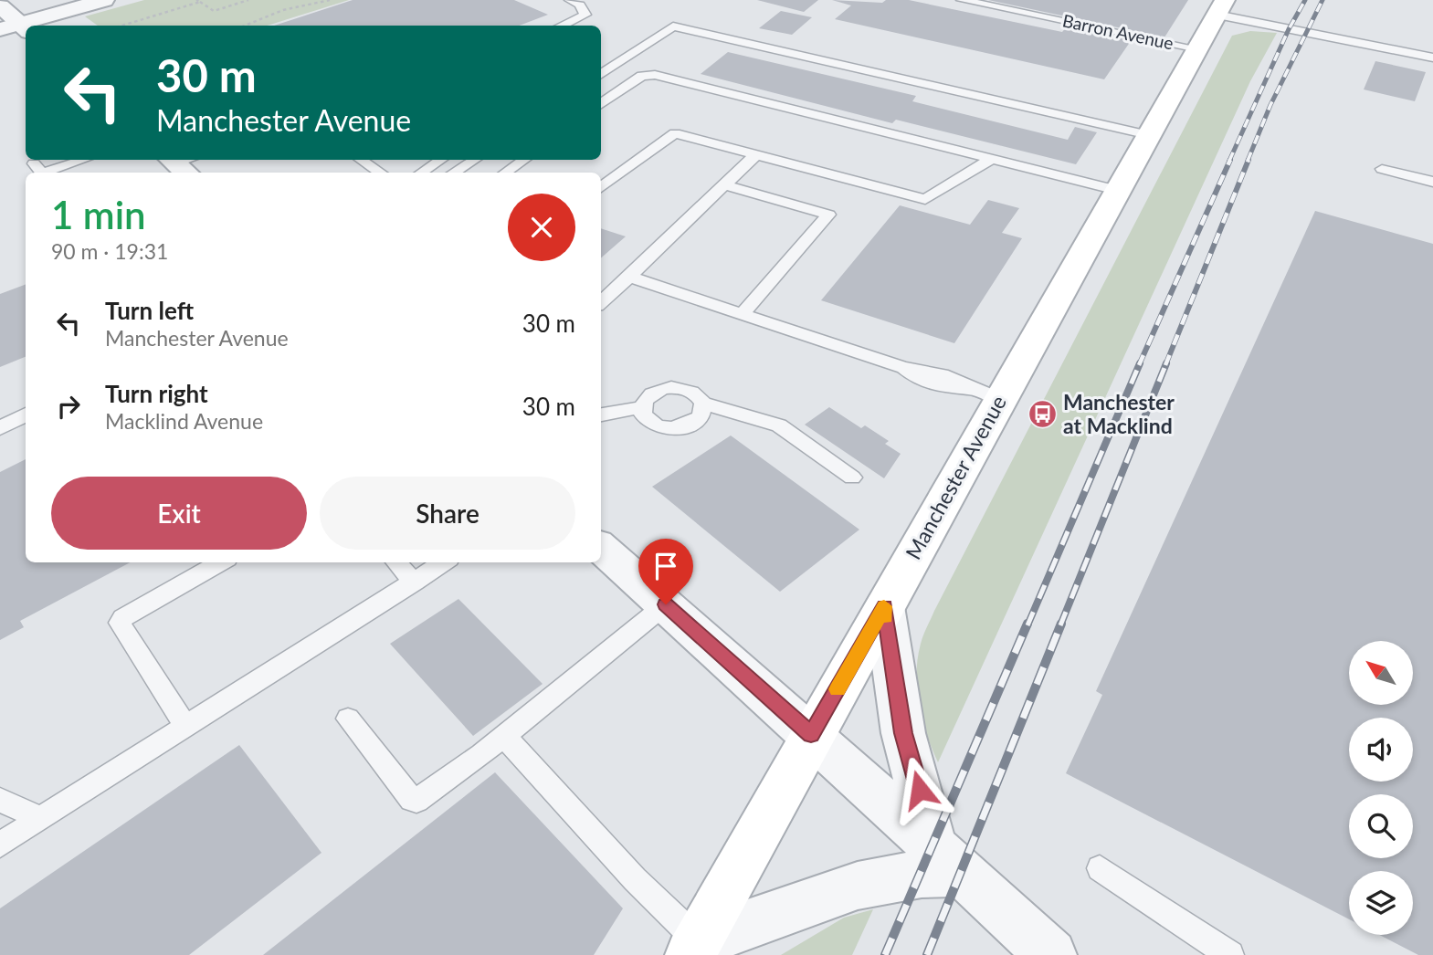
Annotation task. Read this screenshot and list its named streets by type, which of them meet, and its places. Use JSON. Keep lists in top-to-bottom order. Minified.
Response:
{"streets":{"main road":["Manchester Avenue"],"lane":["Barron Avenue"]},"crossings":[["Barron Avenue","Manchester Avenue"]],"places":{"bus stop":["Manchester at Macklind"]},"north":"top left","page":{"turn":["30 m","Manchester Avenue"],"heading":["1 min","90 m · 19:31"],"list":[{"name":"Turn left","note":"Manchester Avenue","value":"30 m"},{"name":"Turn right","note":"Macklind Avenue","value":"30 m"}],"buttons":["Exit","Share"]}}
